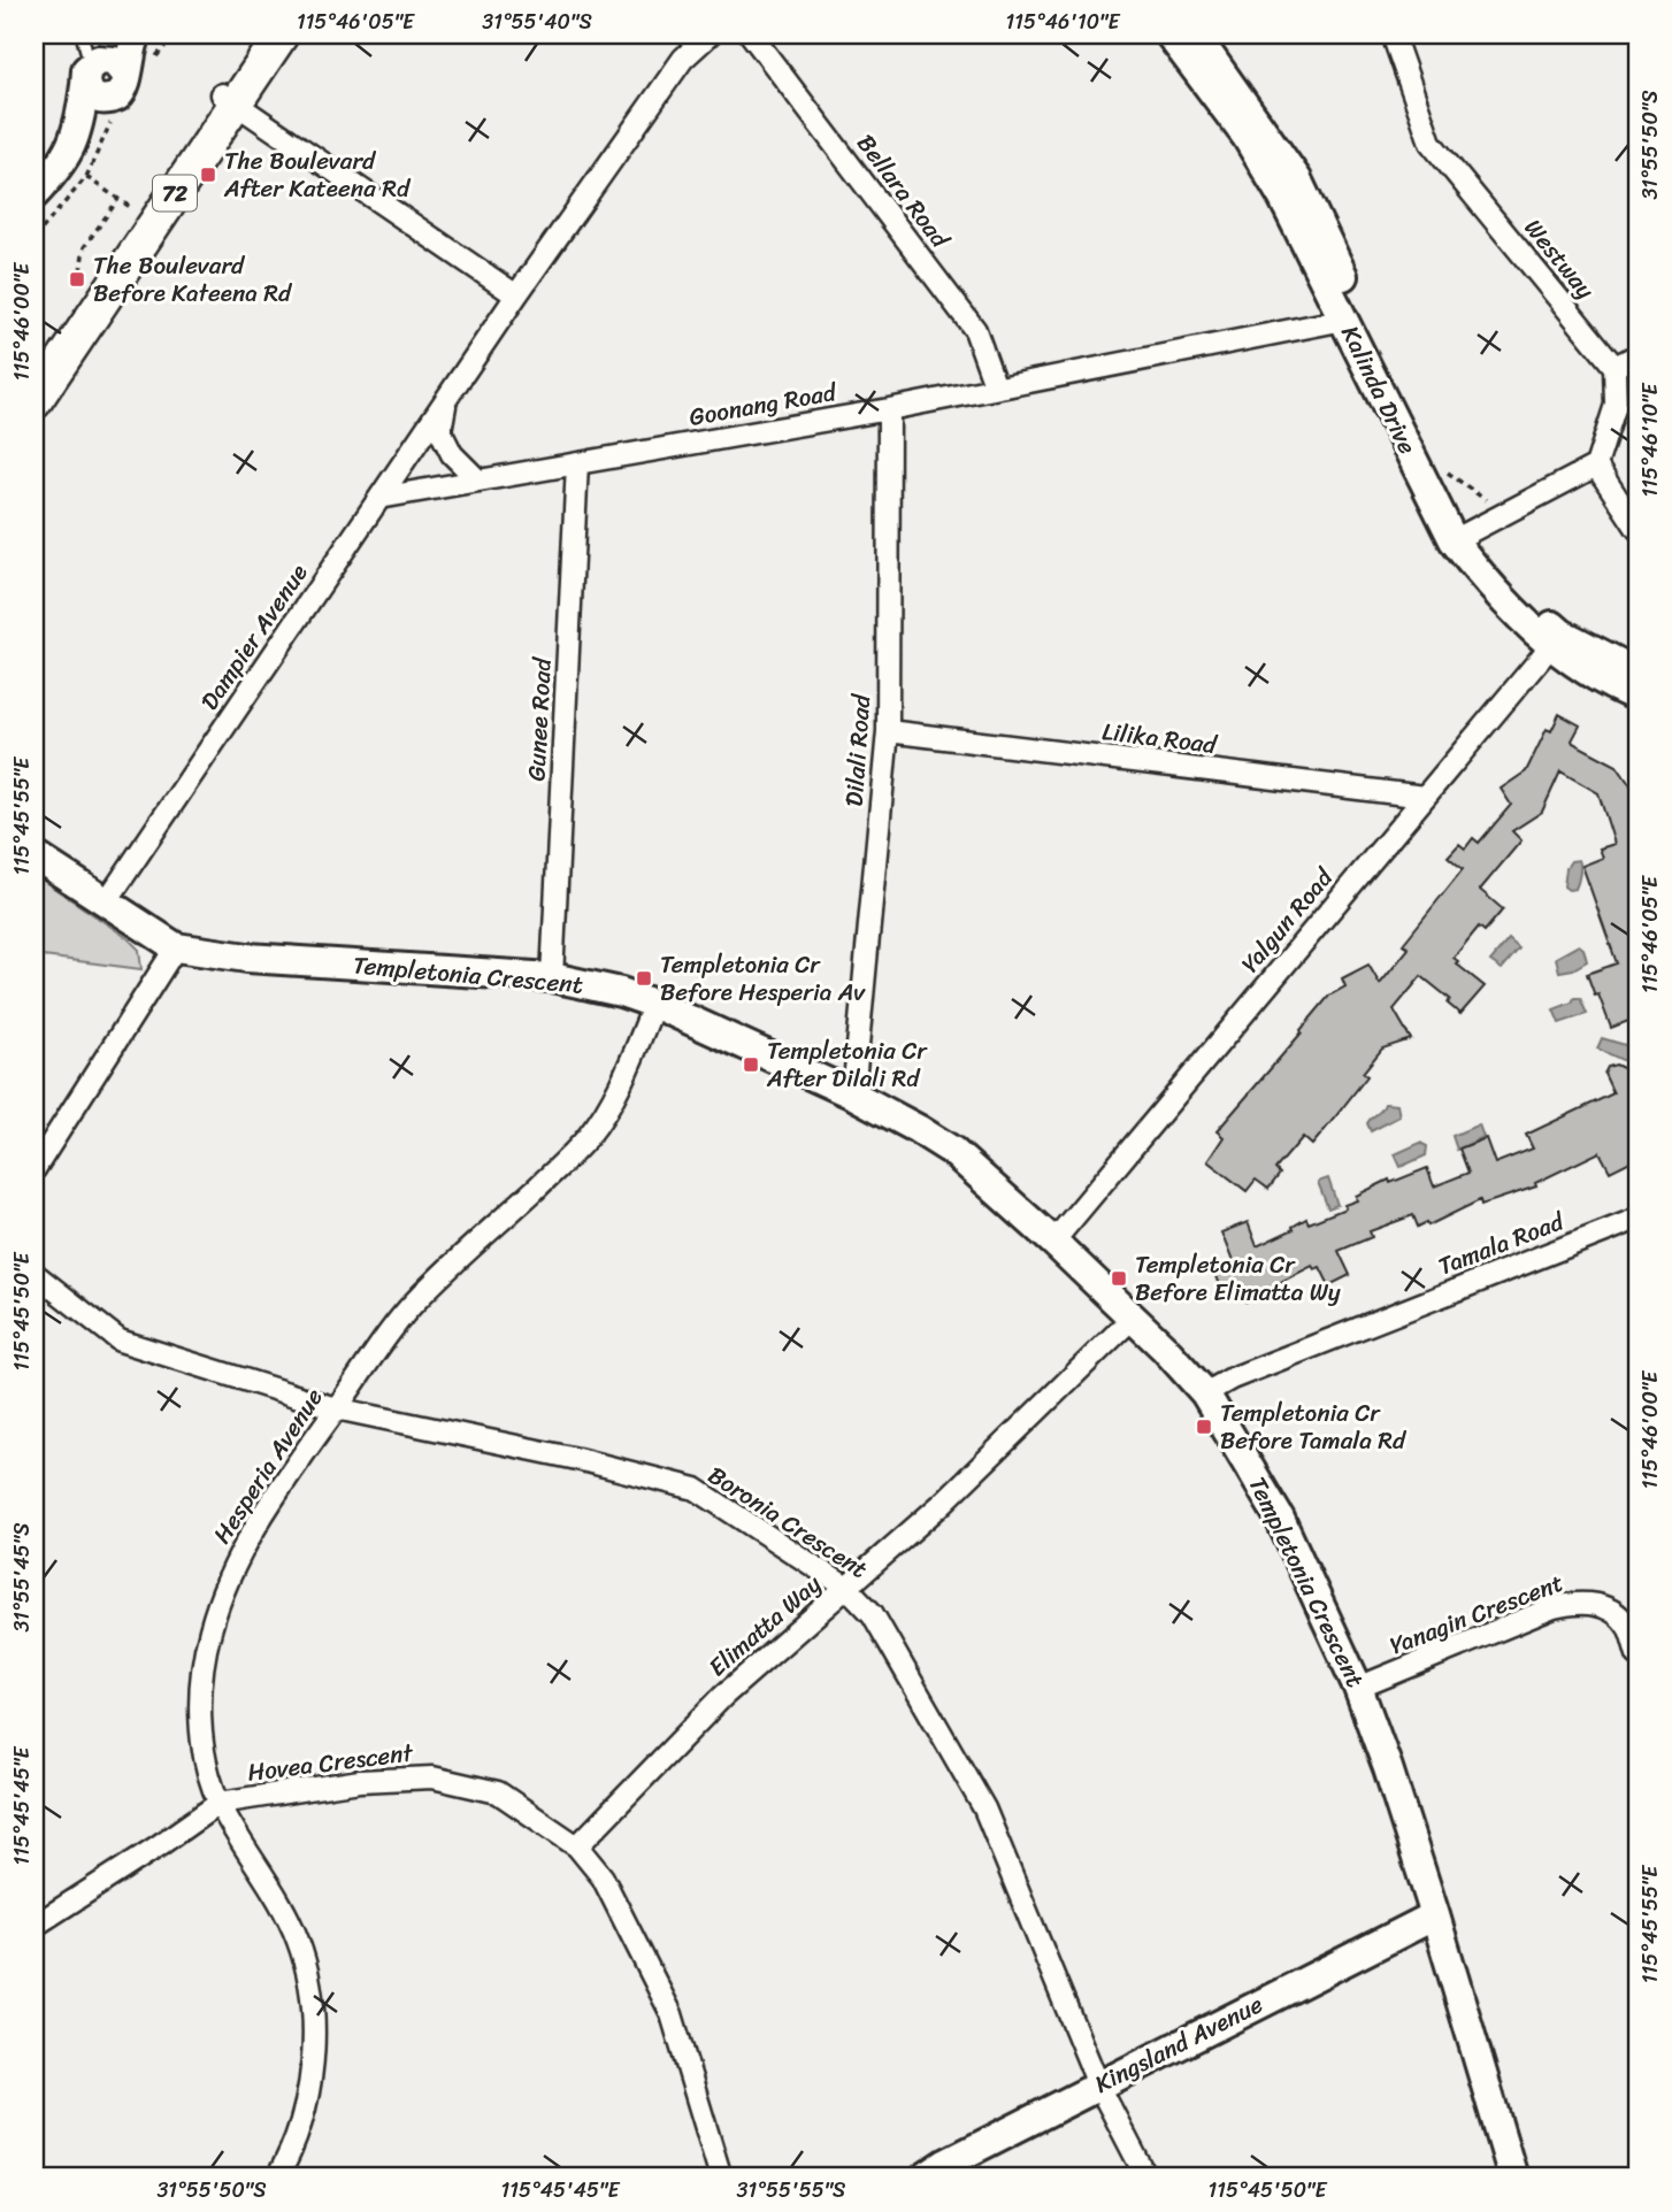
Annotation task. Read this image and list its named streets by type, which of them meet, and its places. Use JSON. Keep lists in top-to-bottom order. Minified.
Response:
{"streets":{"main road":["72"],"street":["Bellara Road","Westway","Kalinda Drive","Goonang Road","Dampier Avenue","Gunee Road","Lilika Road","Dilali Road","Yalgun Road","Templetonia Crescent","Tamala Road","Hesperia Avenue","Boronia Crescent","Yanagin Crescent","Elimatta Way","Hovea Crescent","Kingsland Avenue"]},"crossings":[["Bellara Road","Goonang Road"],["Kalinda Drive","Goonang Road"],["Kalinda Drive","Yalgun Road"],["Goonang Road","Dampier Avenue"],["Goonang Road","Gunee Road"],["Goonang Road","Dilali Road"],["Dampier Avenue","Templetonia Crescent"],["Gunee Road","Templetonia Crescent"],["Lilika Road","Dilali Road"],["Lilika Road","Yalgun Road"],["Dilali Road","Templetonia Crescent"],["Yalgun Road","Templetonia Crescent"],["Templetonia Crescent","Tamala Road"],["Templetonia Crescent","Hesperia Avenue"],["Templetonia Crescent","Yanagin Crescent"],["Templetonia Crescent","Elimatta Way"],["Templetonia Crescent","Kingsland Avenue"],["Hesperia Avenue","Boronia Crescent"],["Hesperia Avenue","Hovea Crescent"],["Boronia Crescent","Elimatta Way"],["Boronia Crescent","Kingsland Avenue"],["Elimatta Way","Hovea Crescent"]],"places":{"transit":["The Boulevard After Kateena Rd","The Boulevard Before Kateena Rd","Templetonia Cr Before Hesperia Av","Templetonia Cr After Dilali Rd","Templetonia Cr Before Elimatta Wy","Templetonia Cr Before Tamala Rd"]},"coordinates":["115°46'05\"E","31°55'40\"S","115°46'10\"E","31°55'50\"S","115°46'00\"E","115°45'55\"E","115°45'50\"E","31°55'45\"S","115°45'45\"E","31°55'55\"S"]}
